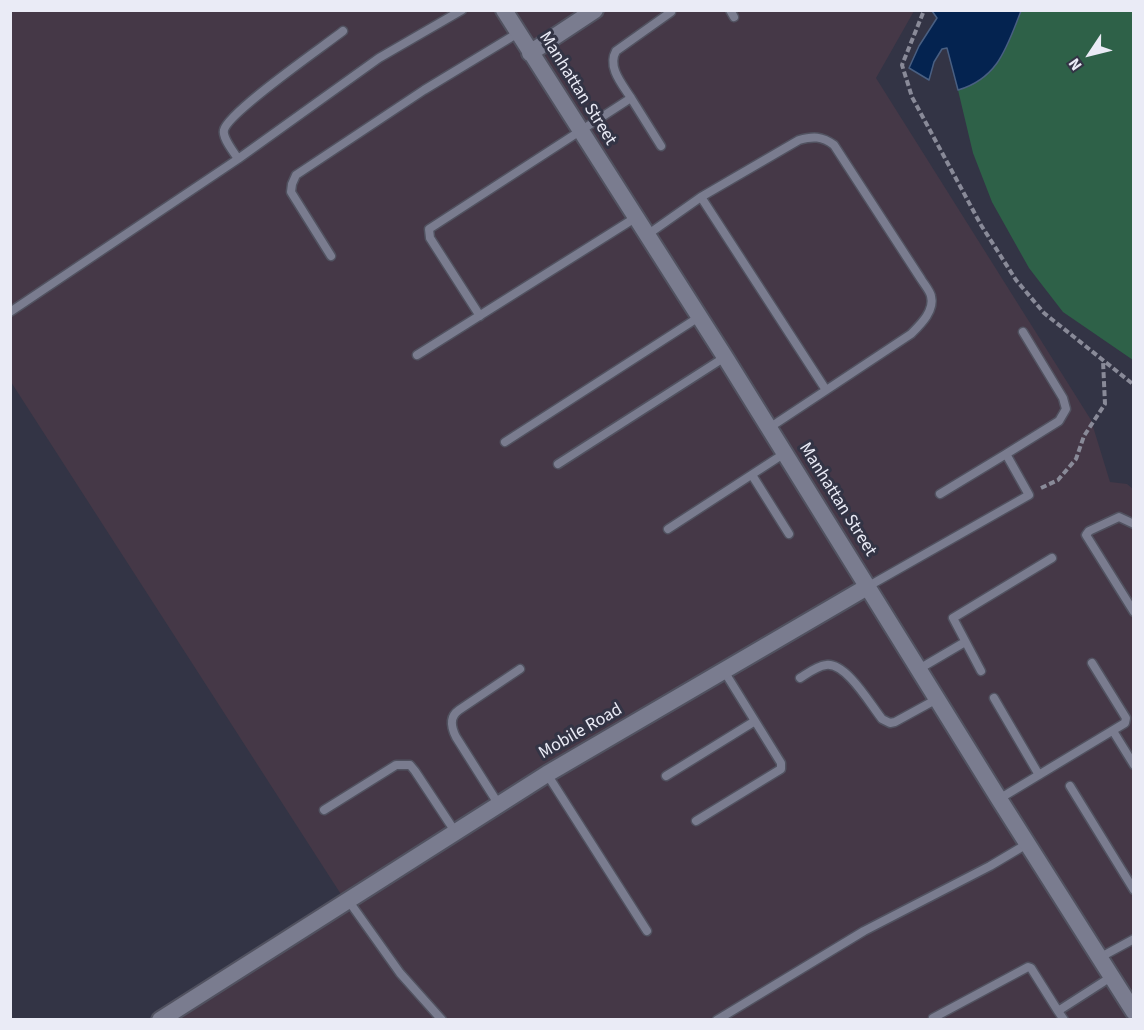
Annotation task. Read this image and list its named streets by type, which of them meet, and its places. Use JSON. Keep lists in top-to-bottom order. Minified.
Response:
{"streets":{"street":["Manhattan Street","Mobile Road"]},"crossings":[["Manhattan Street","Mobile Road"]],"north":"bottom left"}
